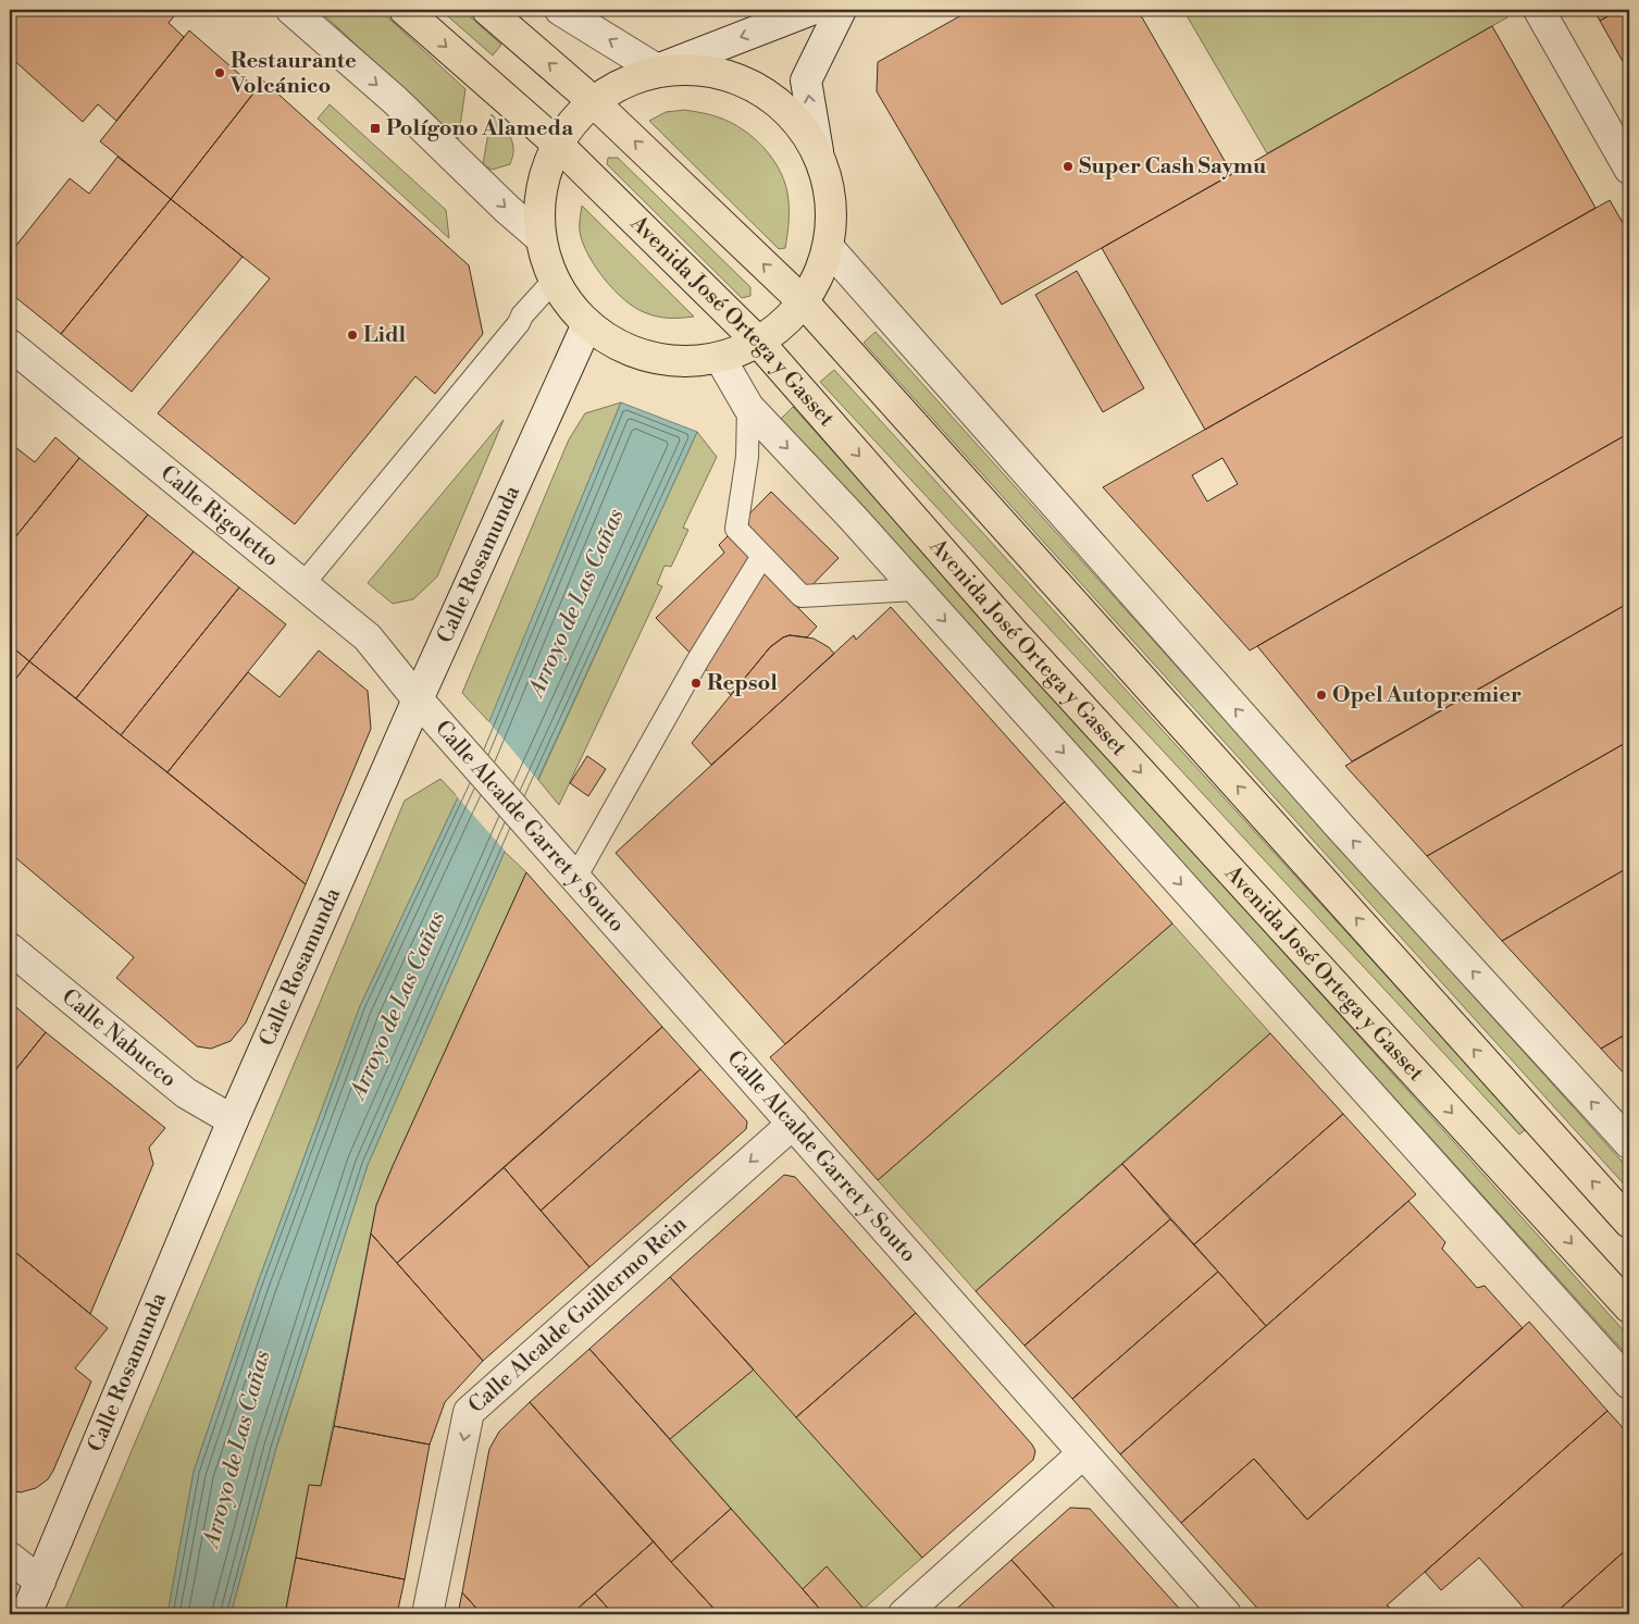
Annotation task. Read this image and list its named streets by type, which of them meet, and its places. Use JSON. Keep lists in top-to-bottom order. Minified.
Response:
{"streets":{"main road":["Avenida José Ortega y Gasset"],"street":["Calle Rigoletto","Calle Rosamunda","Calle Alcalde Garret y Souto","Calle Nabucco","Calle Alcalde Guillermo Rein"]},"crossings":[["Calle Rigoletto","Calle Rosamunda"],["Calle Rigoletto","Calle Alcalde Garret y Souto"],["Calle Rosamunda","Calle Alcalde Garret y Souto"],["Calle Rosamunda","Calle Nabucco"],["Calle Alcalde Garret y Souto","Calle Alcalde Guillermo Rein"]],"one_way":["Calle Alcalde Guillermo Rein"],"water":["Arroyo de Las Cañas"],"places":{"other":["Restaurante Volcánico","Super Cash Saymu","Lidl","Repsol","Opel Autopremier"],"transit":["Polígono Alameda"]}}
